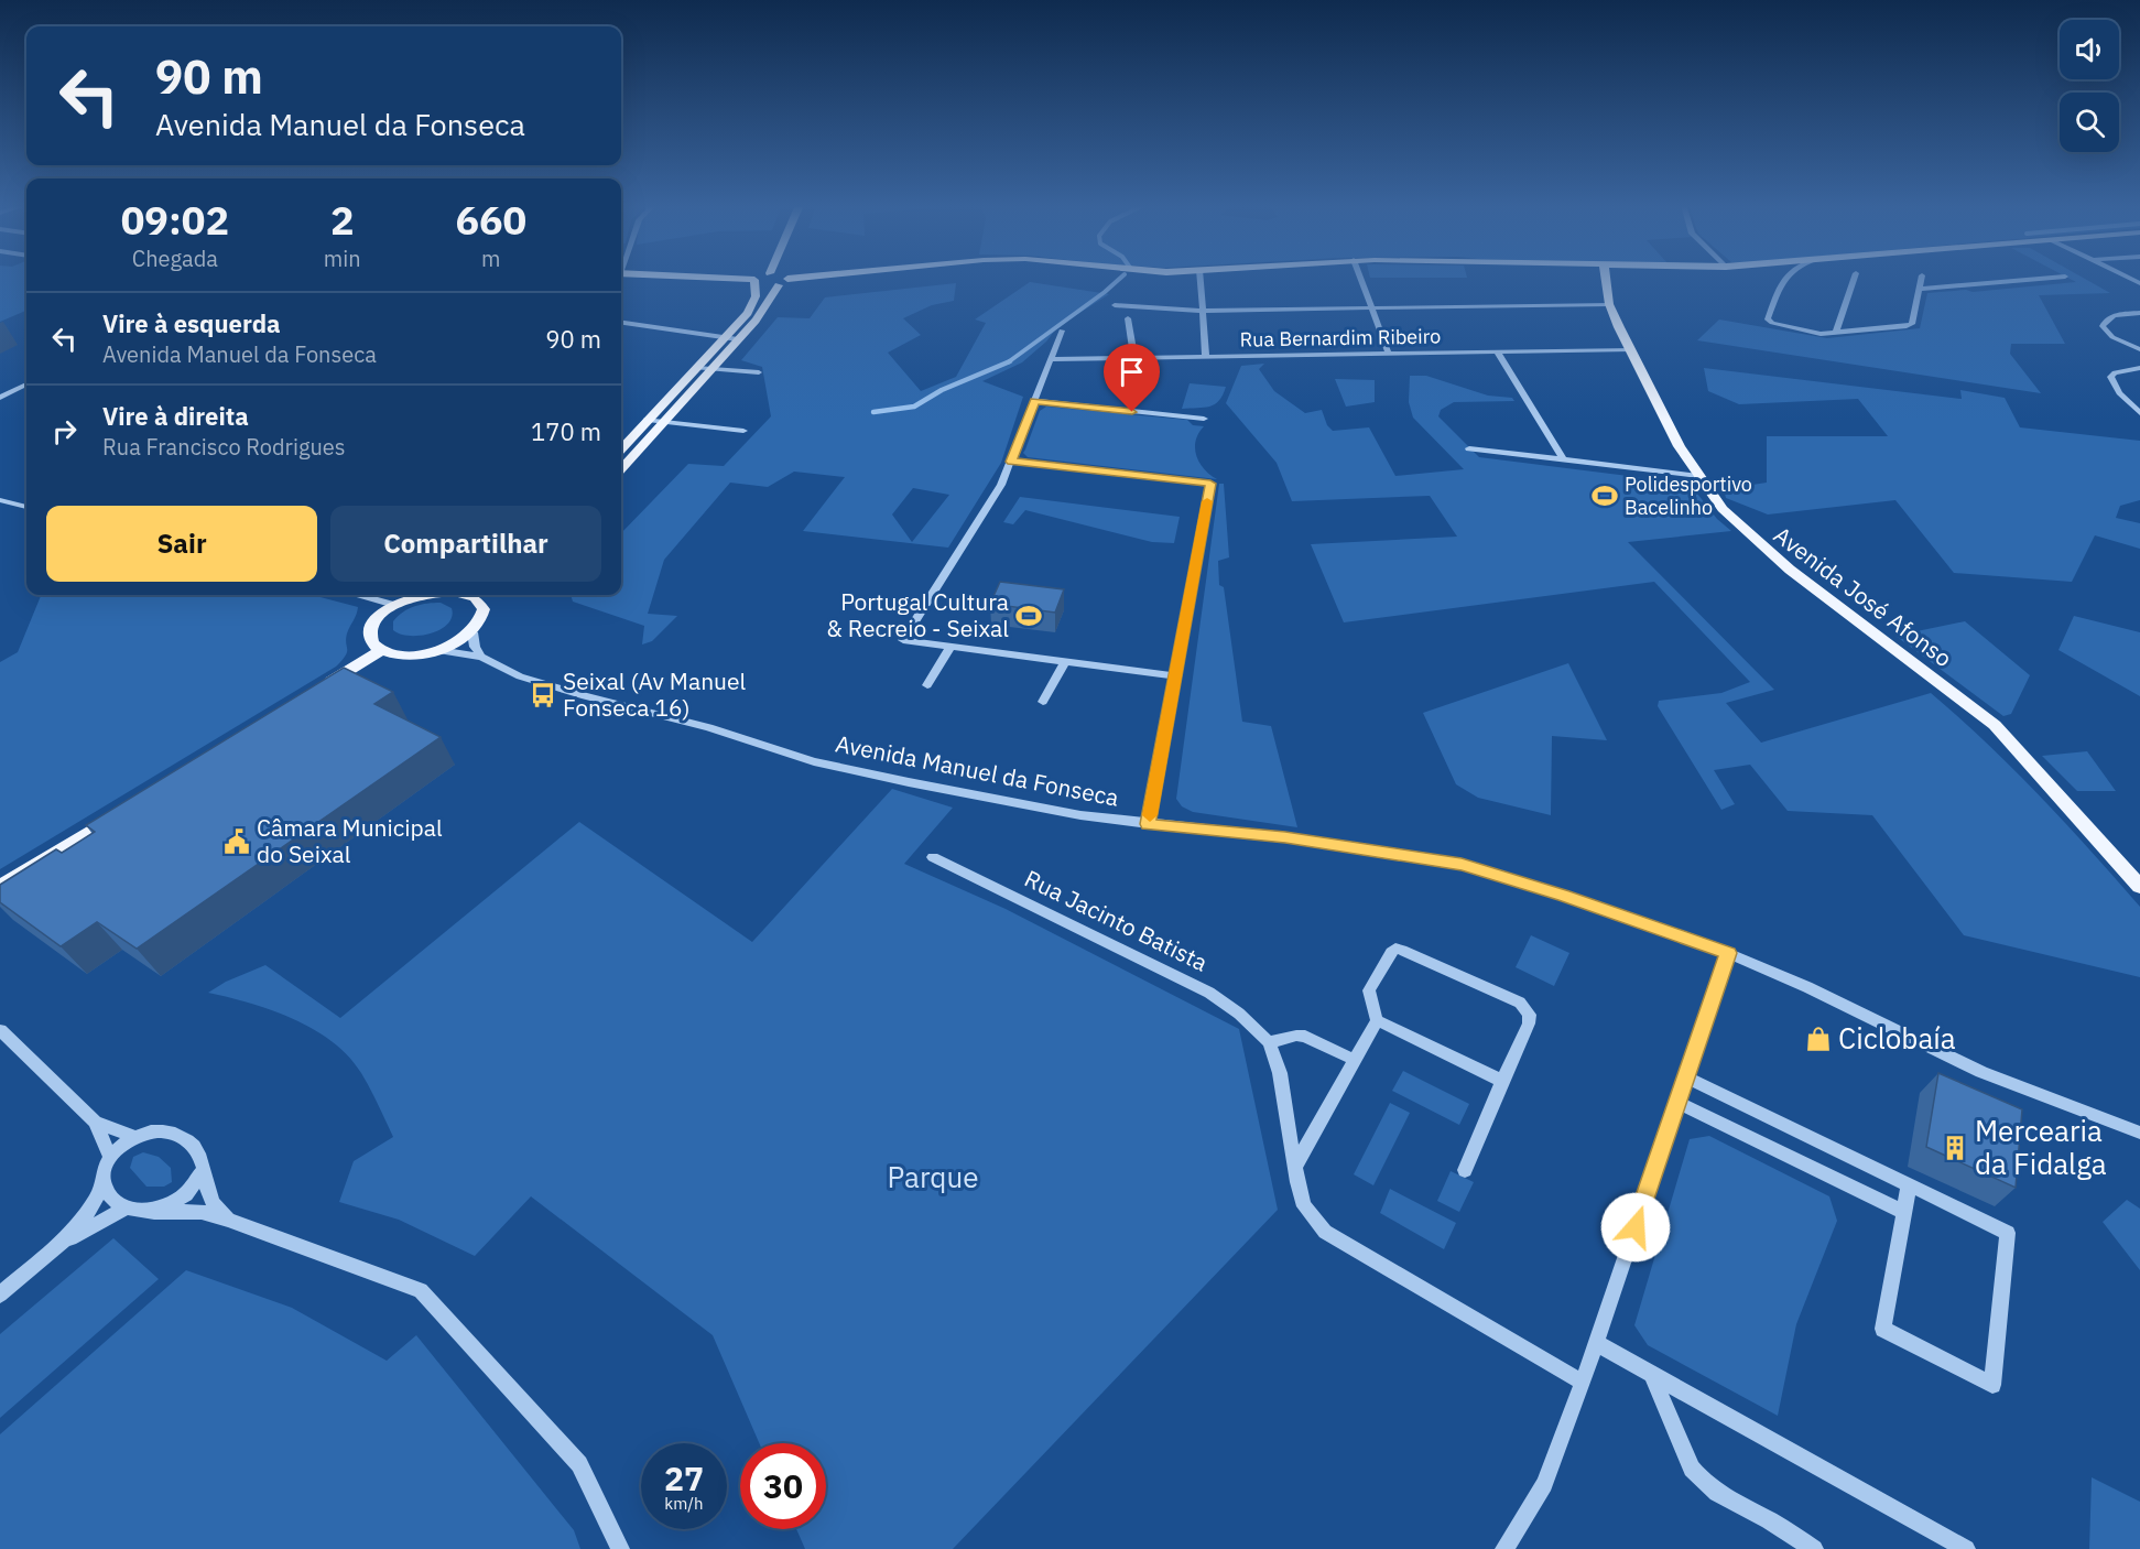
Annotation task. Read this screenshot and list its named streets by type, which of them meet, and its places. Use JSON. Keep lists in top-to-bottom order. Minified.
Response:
{"streets":{"main road":["Avenida José Afonso"],"street":["Rua Bernardim Ribeiro","Avenida Manuel da Fonseca","Rua Jacinto Batista"]},"crossings":[["Rua Bernardim Ribeiro","Avenida José Afonso"]],"parks":["Parque"],"places":{"sports":["Polidesportivo Bacelinho","Portugal Cultura & Recreio - Seixal"],"bus stop":["Seixal (Av Manuel Fonseca 16)"],"public building":["Câmara Municipal do Seixal"],"shop":["Ciclobaía"],"building":["Mercearia da Fidalga"]},"page":{"turn":["90 m","Avenida Manuel da Fonseca"],"eta":["09:02","Chegada","2","min","660","m"],"list":[{"name":"Vire à esquerda","note":"Avenida Manuel da Fonseca","value":"90 m"},{"name":"Vire à direita","note":"Rua Francisco Rodrigues","value":"170 m"}],"buttons":["Sair","Compartilhar"],"speed":"27 km/h","limit":"30"}}
